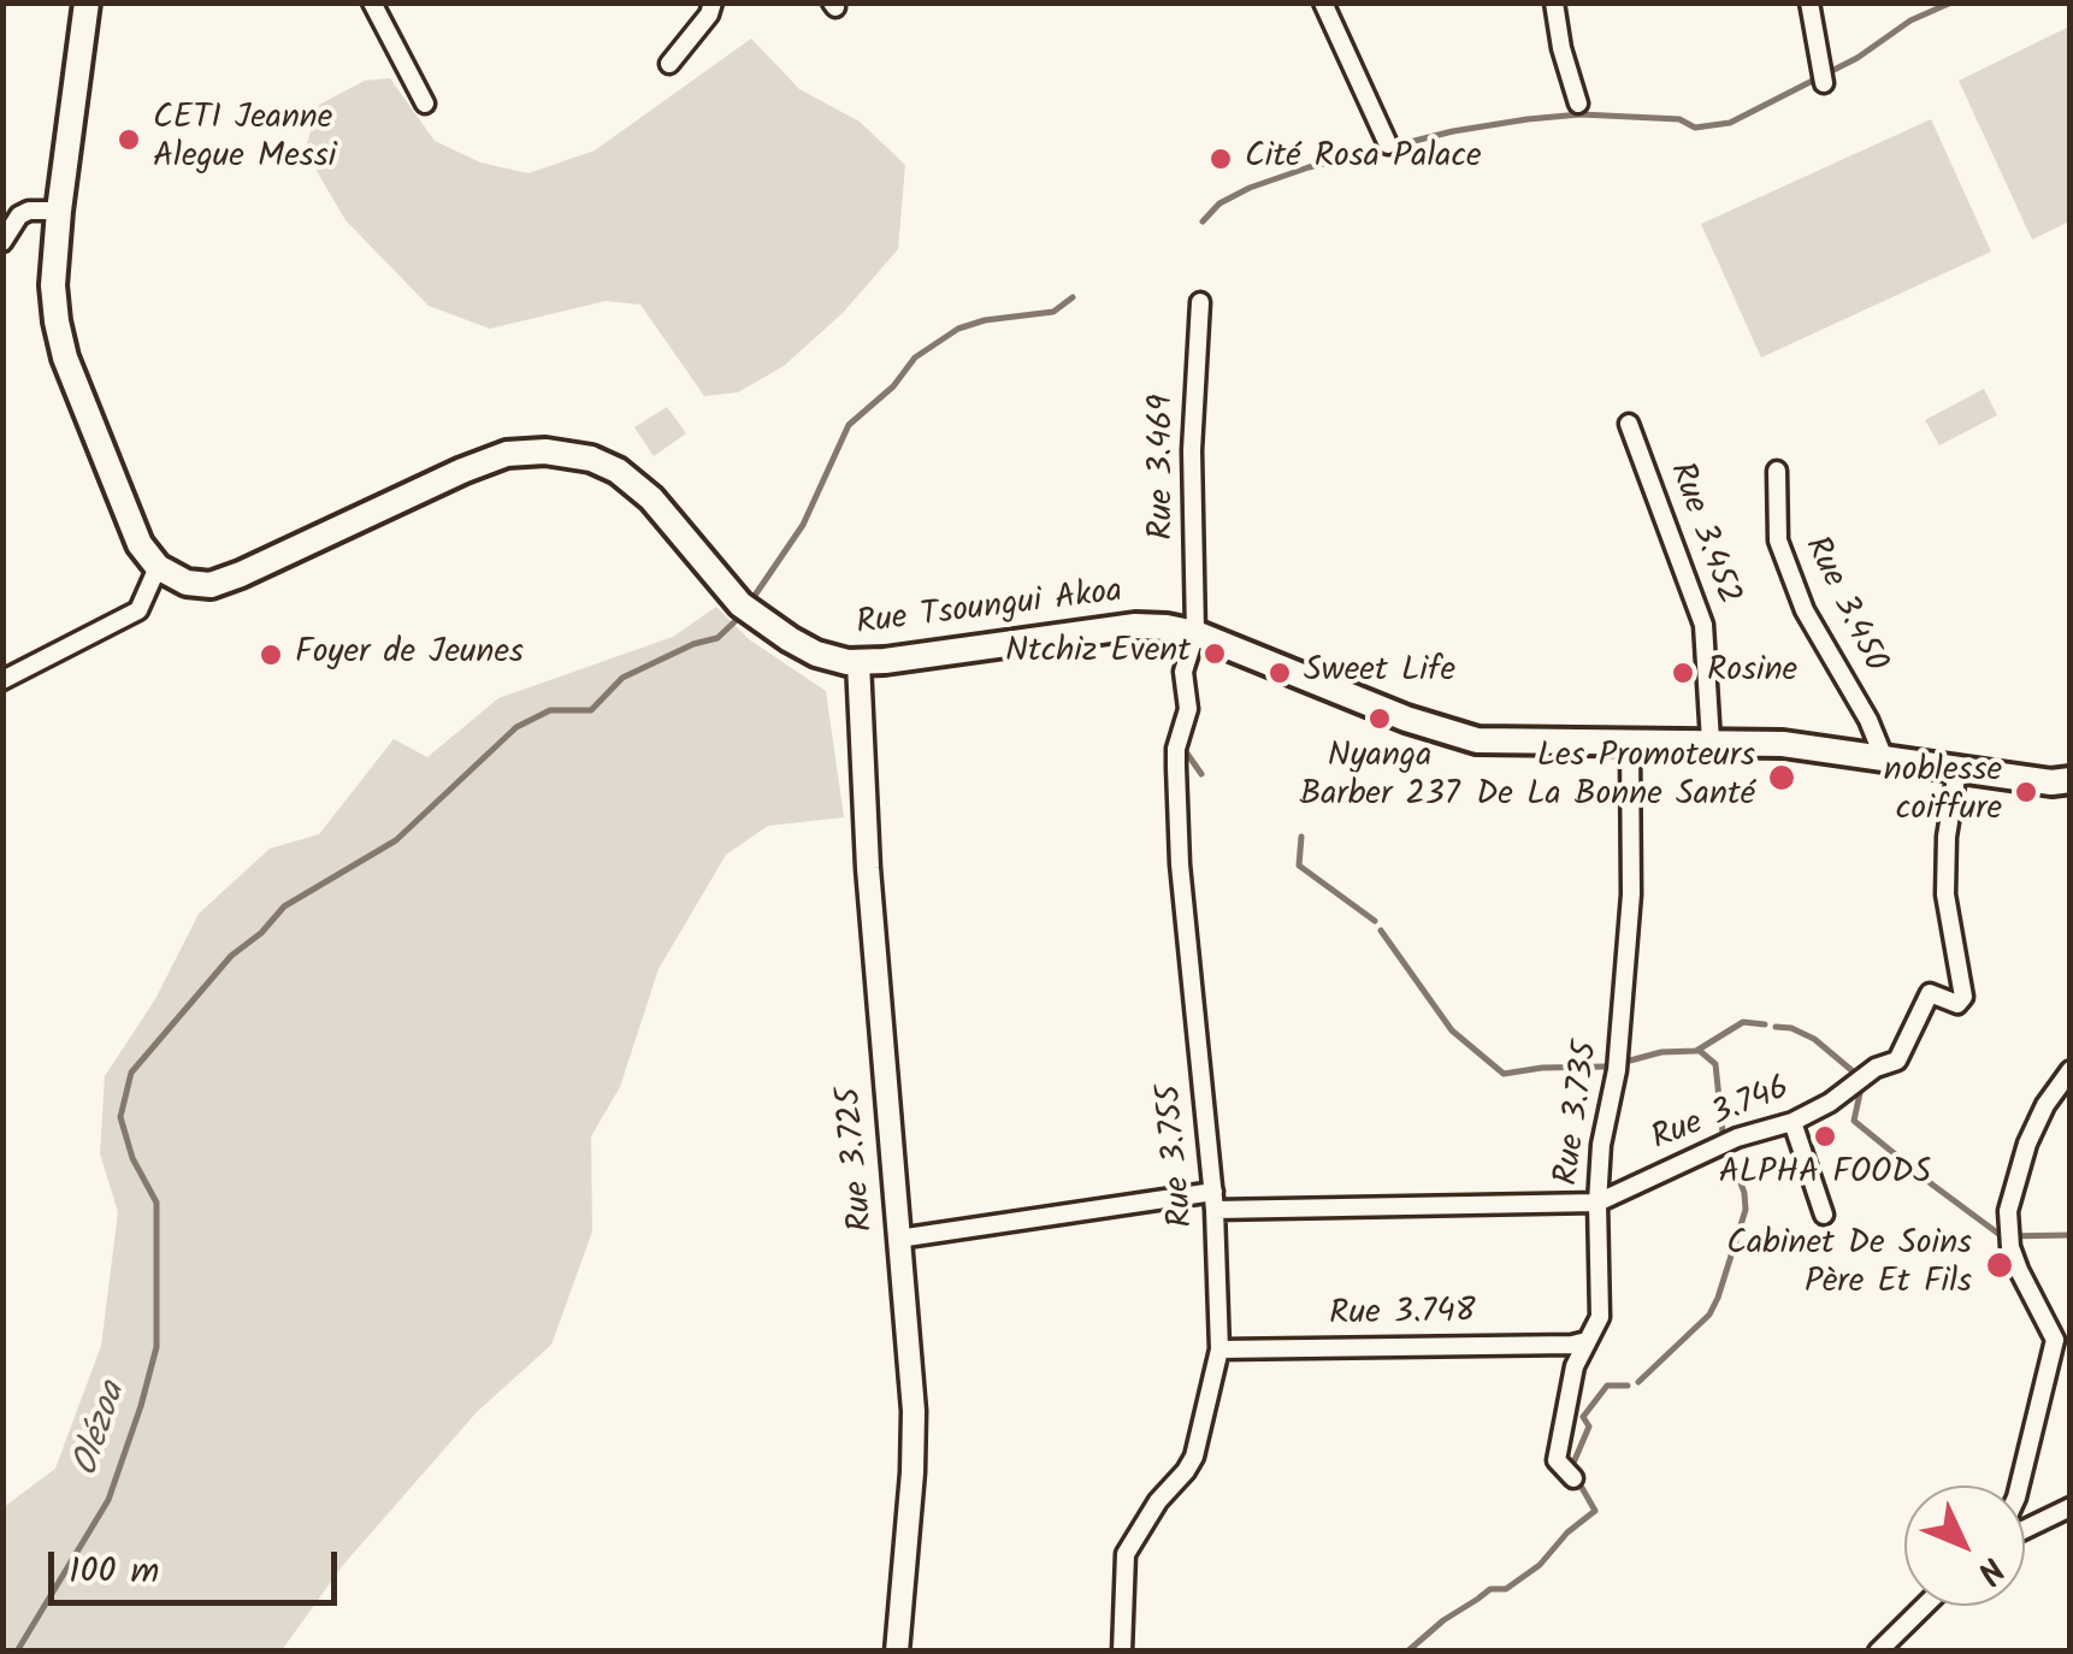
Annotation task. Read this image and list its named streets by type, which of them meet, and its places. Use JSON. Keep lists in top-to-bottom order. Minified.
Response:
{"streets":{"main road":["Rue Tsoungui Akoa"],"street":["Rue 3.469","Rue 3.452","Rue 3.450","Rue 3.735","Rue 3.746","Rue 3.755","Rue 3.725","Rue 3.748"]},"crossings":[["Rue 3.469","Rue Tsoungui Akoa"],["Rue 3.469","Rue 3.755"],["Rue 3.452","Rue Tsoungui Akoa"],["Rue 3.450","Rue Tsoungui Akoa"],["Rue Tsoungui Akoa","Rue 3.735"],["Rue Tsoungui Akoa","Rue 3.746"],["Rue Tsoungui Akoa","Rue 3.755"],["Rue Tsoungui Akoa","Rue 3.725"],["Rue 3.735","Rue 3.746"],["Rue 3.735","Rue 3.748"],["Rue 3.746","Rue 3.755"],["Rue 3.746","Rue 3.725"],["Rue 3.755","Rue 3.748"]],"water":["Olézoa"],"places":["CETI Jeanne Alegue Messi","Cité Rosa Palace","Ntchiz Event","Foyer de Jeunes","Sweet Life","Rosine","Nyanga Barber 237","Les Promoteurs De La Bonne Santé","noblesse coiffure","ALPHA FOODS","Cabinet De Soins Père Et Fils"],"scale_bar":"100 m","north":"bottom right"}
